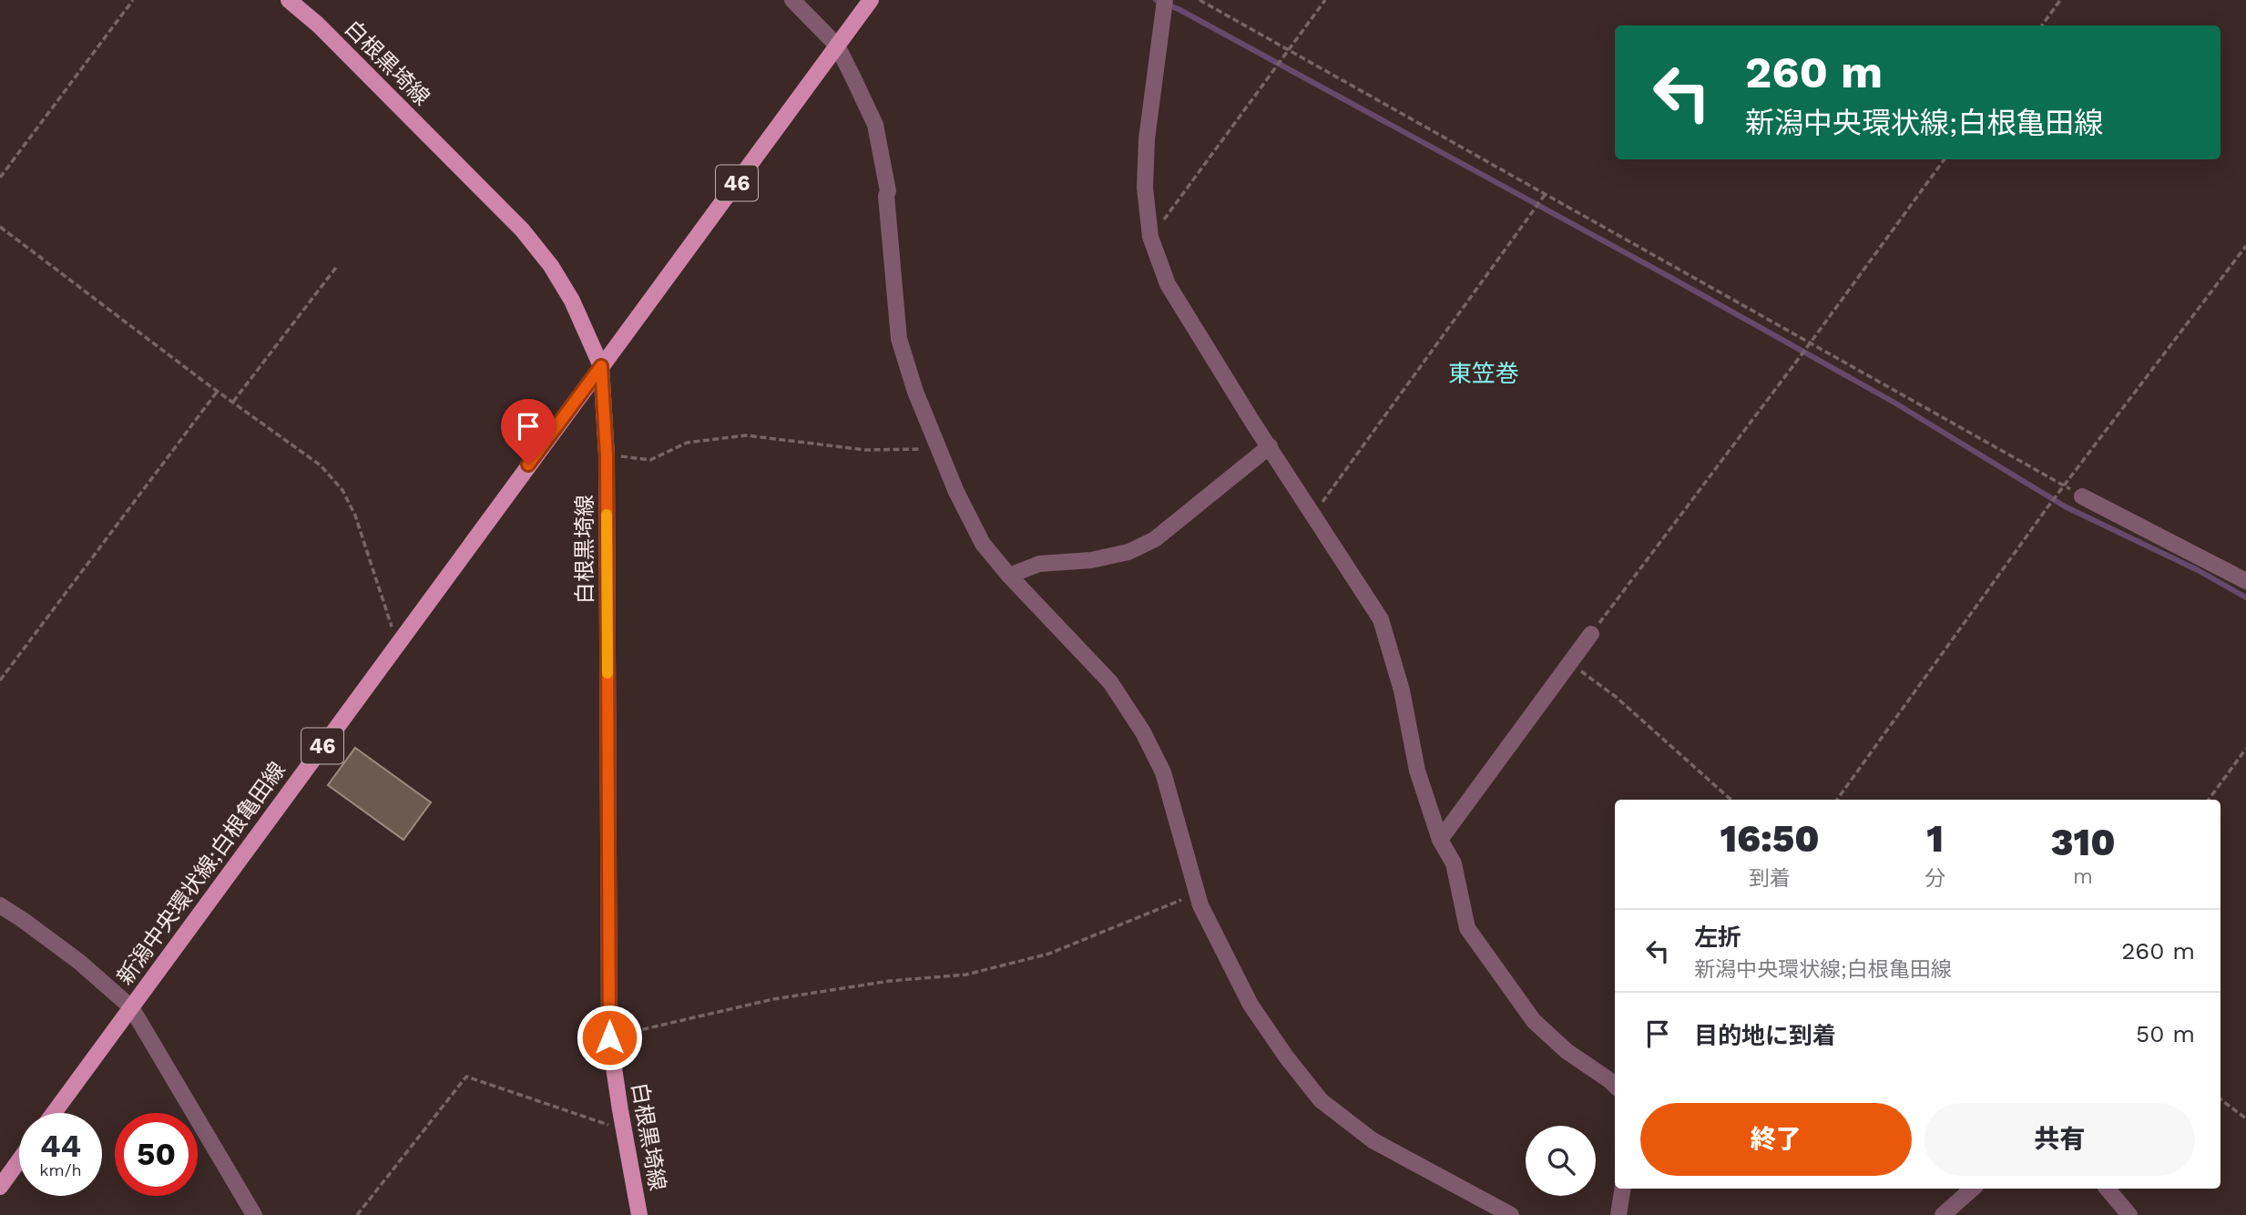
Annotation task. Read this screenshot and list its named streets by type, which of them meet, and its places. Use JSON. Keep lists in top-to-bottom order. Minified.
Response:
{"streets":{"main road":["白根黒埼線","46","新潟中央環状線;白根亀田線"]},"crossings":[["白根黒埼線","新潟中央環状線;白根亀田線"]],"districts":["東笠巻"],"page":{"turn":["260 m","新潟中央環状線;白根亀田線"],"eta":["16:50","到着","1","分","310","m"],"list":[{"name":"左折","note":"新潟中央環状線;白根亀田線","value":"260 m"},{"name":"目的地に到着","value":"50 m"}],"buttons":["終了","共有"],"speed":"44 km/h","limit":"50"}}
